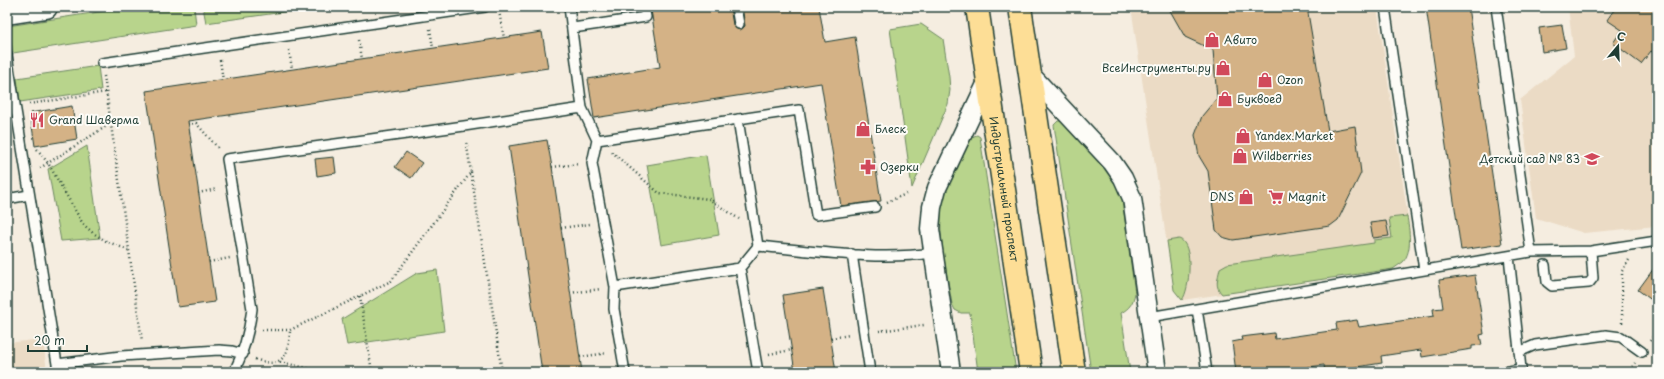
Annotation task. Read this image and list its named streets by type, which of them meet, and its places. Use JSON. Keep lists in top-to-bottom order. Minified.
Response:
{"streets":{"main road":["Индустриальный проспект"]},"places":{"shop":["Авито","ВсеИнструменты.ру","Ozon","Буквоед","Блеск","Yandex.Market","Wildberries","DNS"],"restaurant":["Grand Шаверма"],"school or university":["Детский сад № 83"],"pharmacy":["Озерки"],"supermarket":["Magnit"]},"scale_bar":"20 m","north":"top"}
